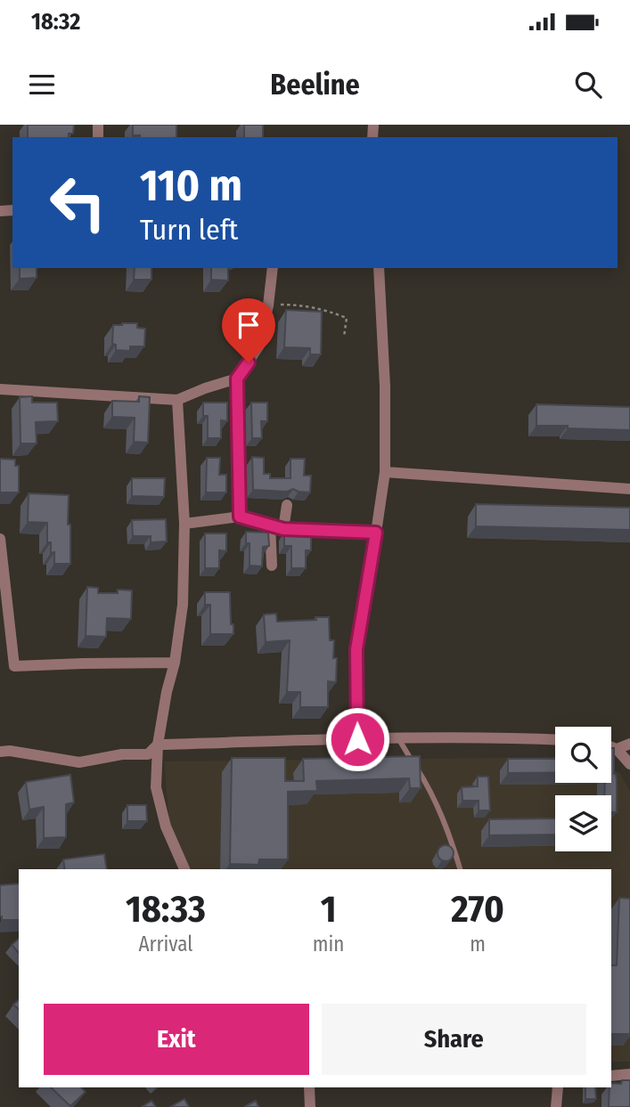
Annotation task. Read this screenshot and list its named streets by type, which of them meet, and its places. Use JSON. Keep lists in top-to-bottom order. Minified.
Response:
{"page":{"status":"18:32","header":"Beeline","turn":["110 m","Turn left"],"eta":["18:33","Arrival","1","min","270","m"],"buttons":["Exit","Share"]}}
